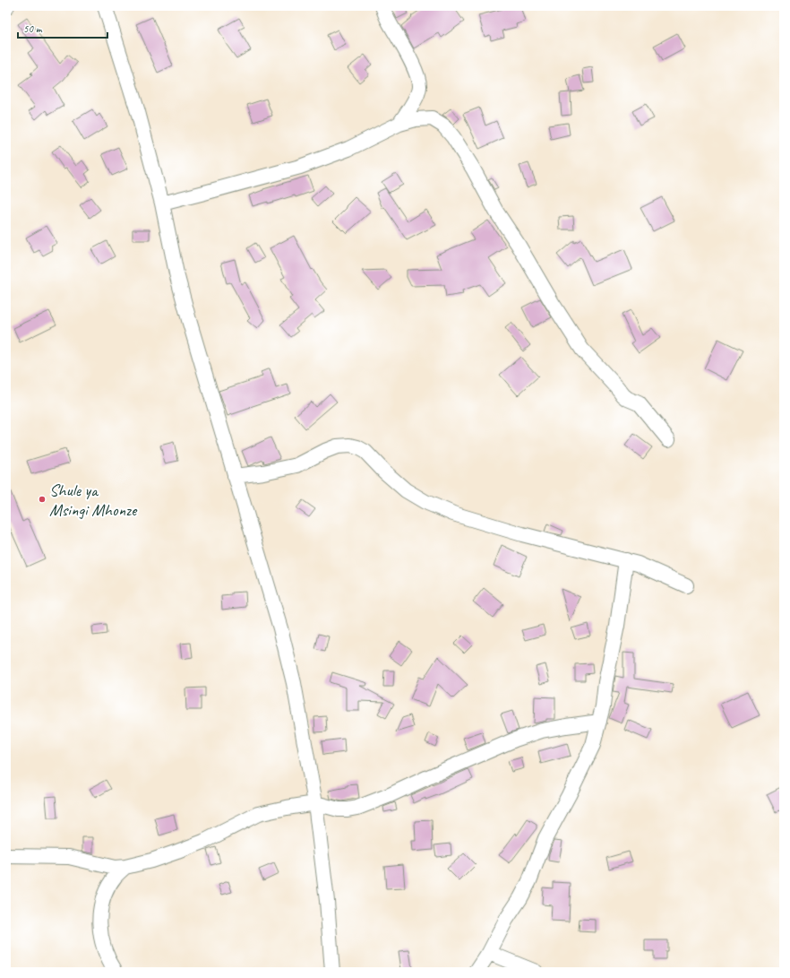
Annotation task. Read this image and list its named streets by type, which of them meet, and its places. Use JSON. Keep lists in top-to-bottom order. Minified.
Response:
{"places":["Shule ya Msingi Mhonze"],"scale_bar":"50 m"}
